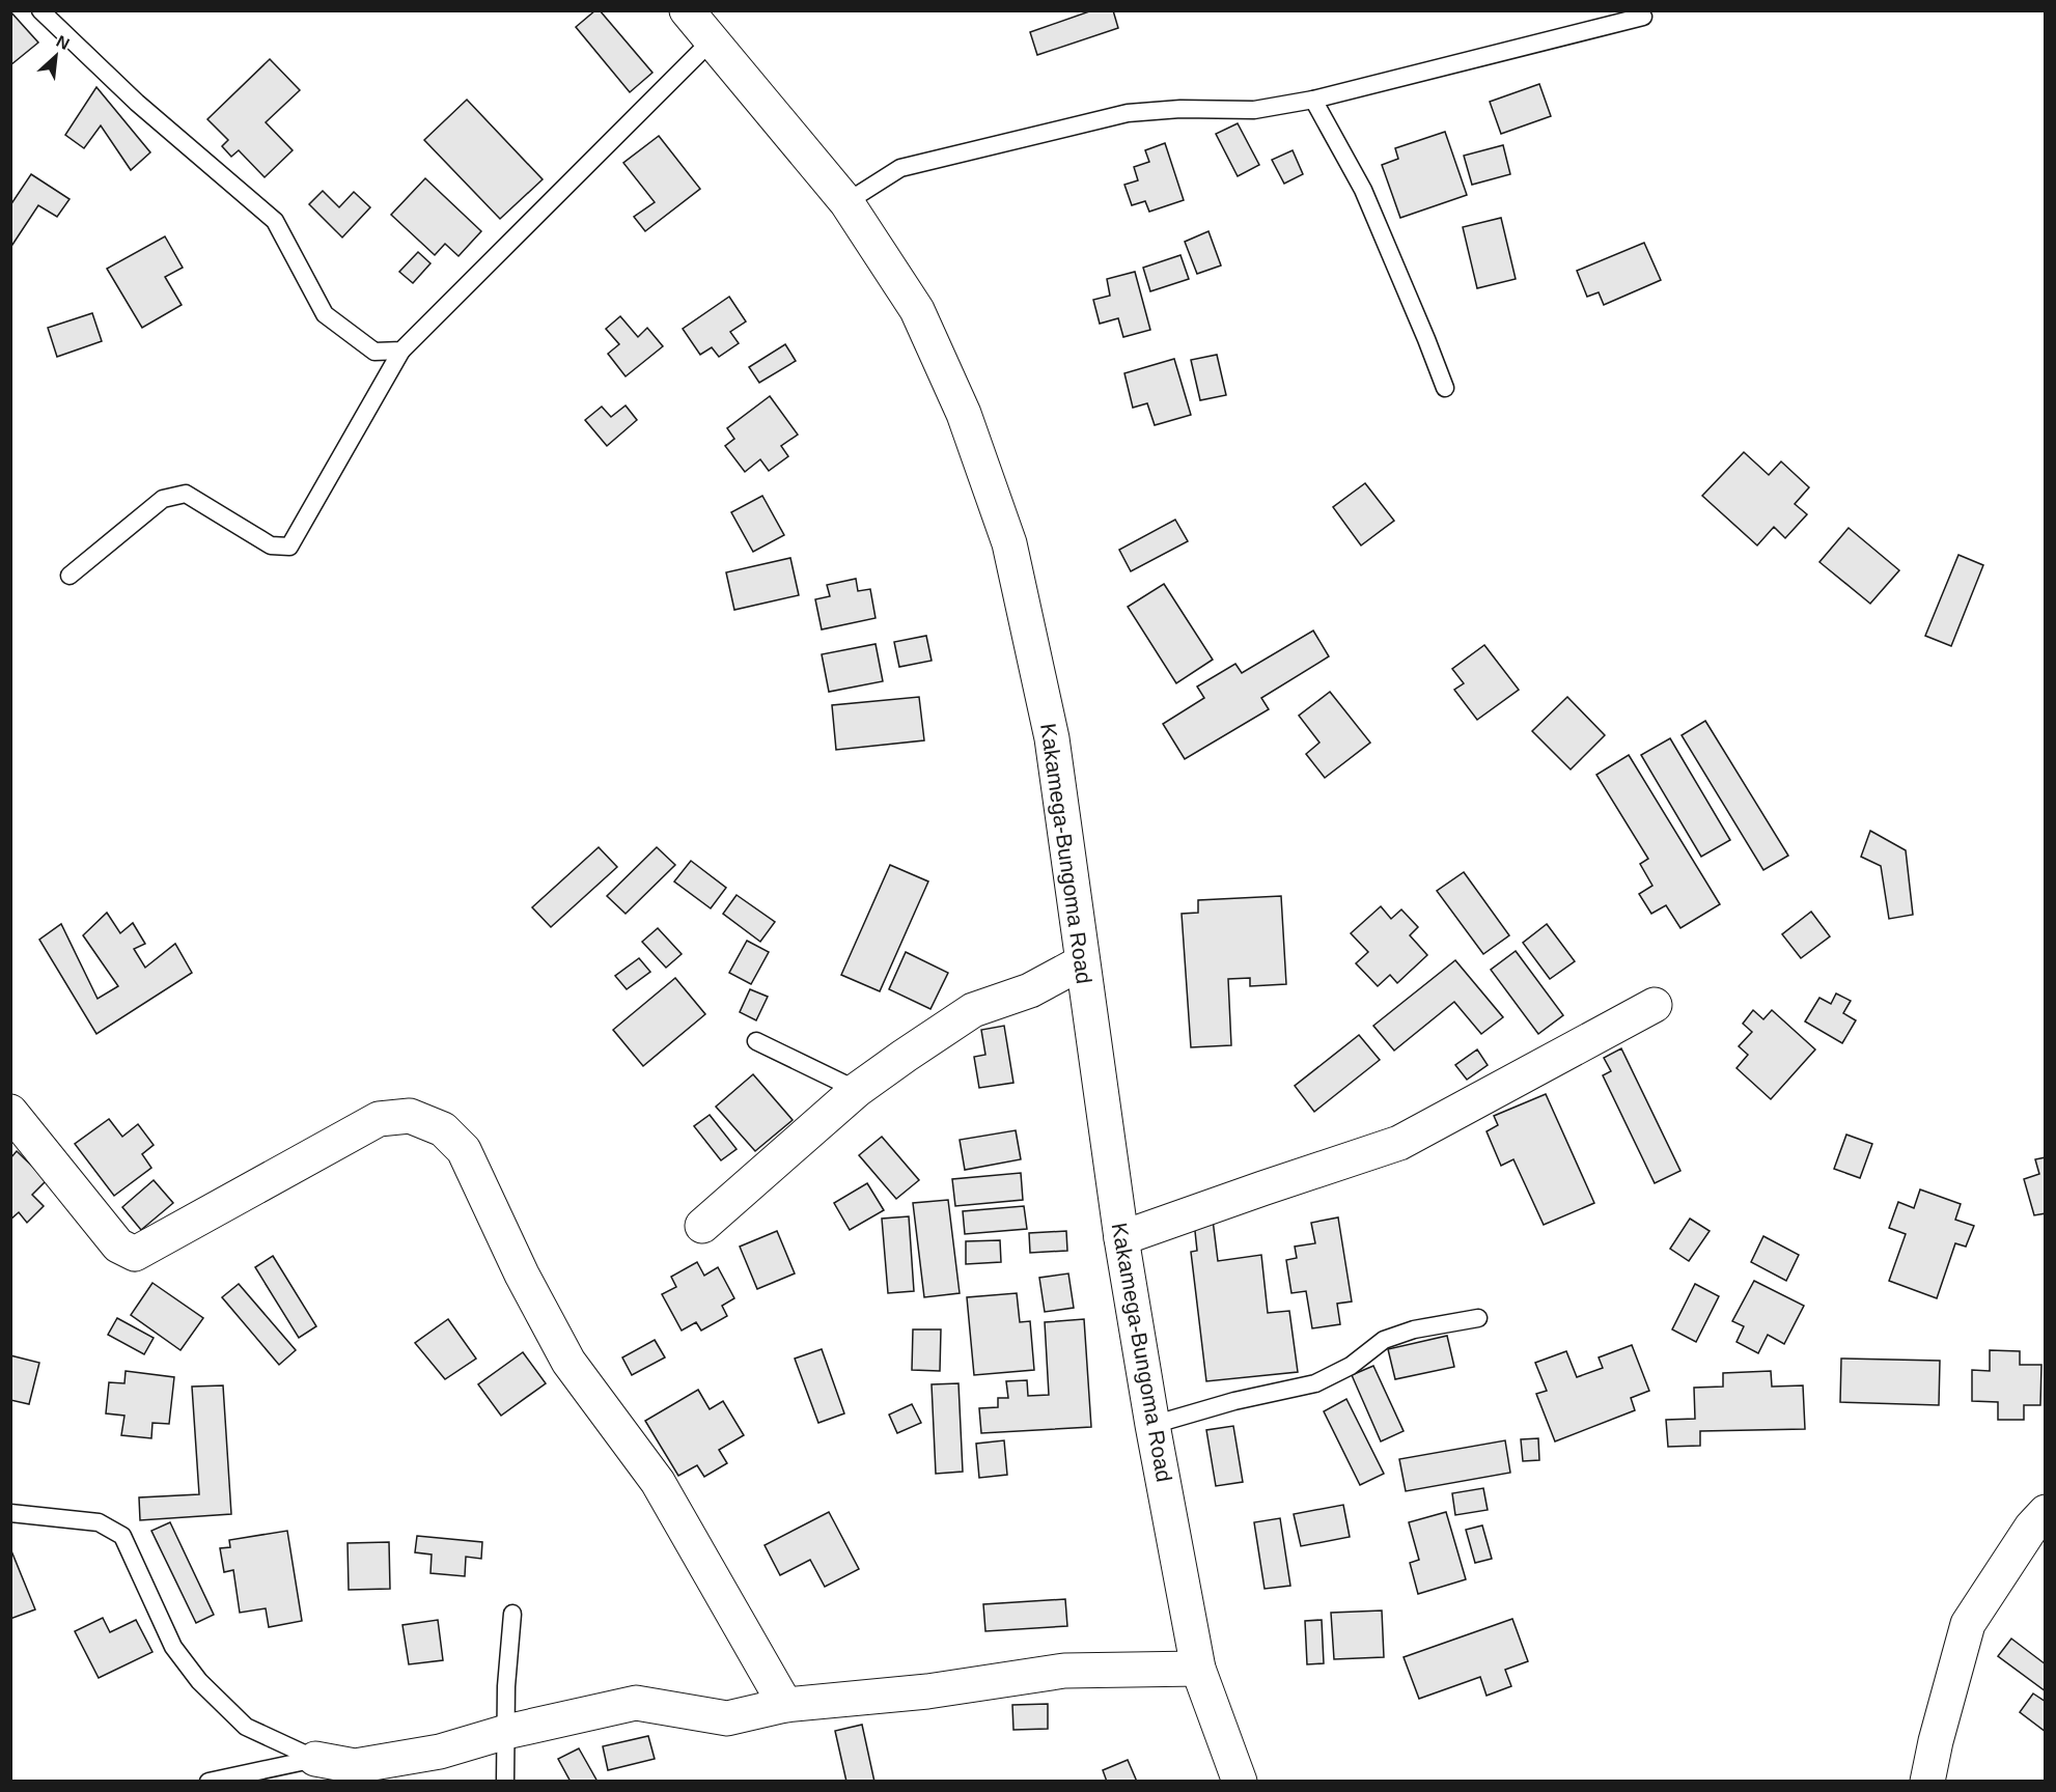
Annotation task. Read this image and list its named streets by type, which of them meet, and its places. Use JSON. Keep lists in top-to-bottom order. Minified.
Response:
{"streets":{"street":["Kakamega-Bungoma Road"]},"north":"top right"}
